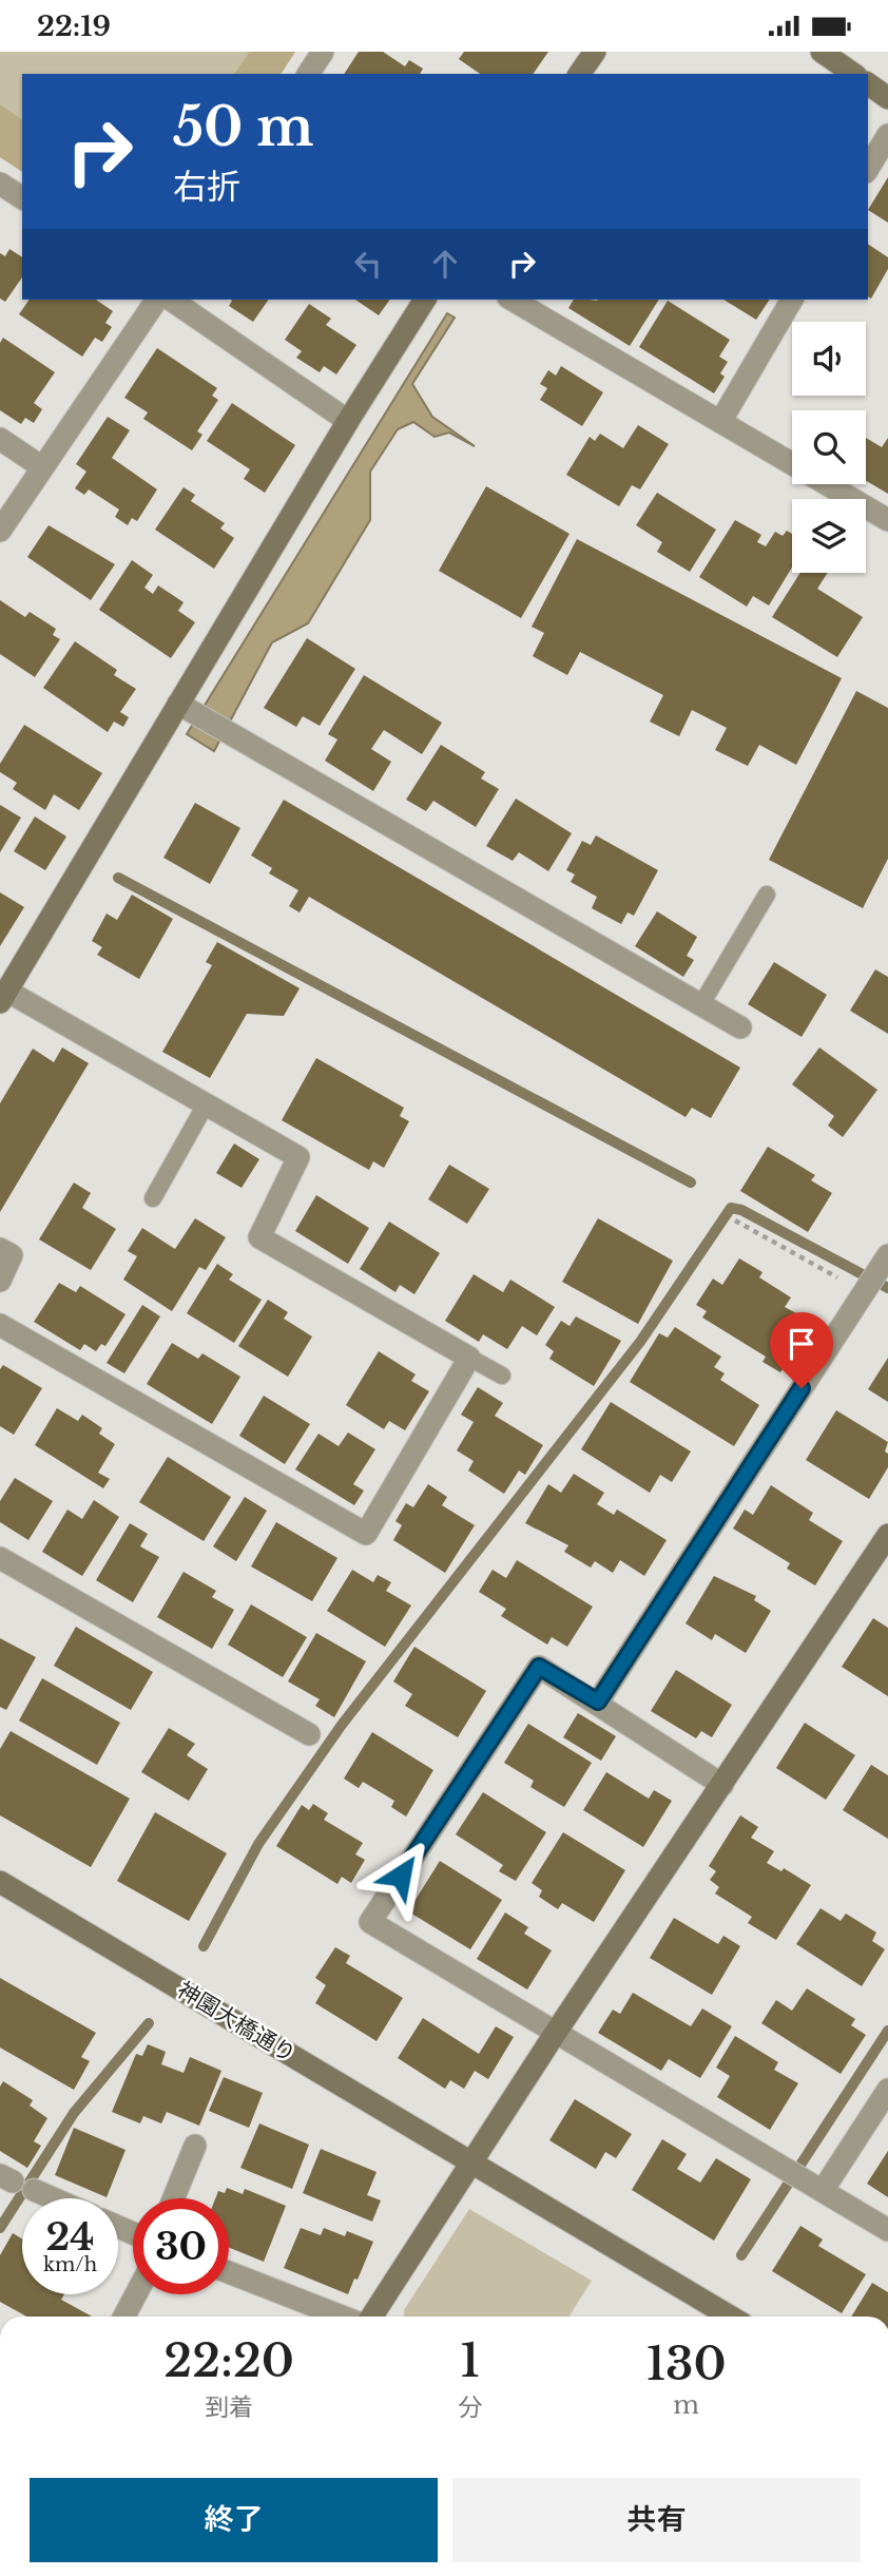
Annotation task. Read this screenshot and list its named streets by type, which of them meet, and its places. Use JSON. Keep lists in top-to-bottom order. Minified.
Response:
{"streets":{"street":["神園大橋通り"]},"page":{"status":"22:19","turn":["50 m","右折"],"speed":"24 km/h","limit":"30","eta":["22:20","到着","1","分","130","m"],"buttons":["終了","共有"]}}
